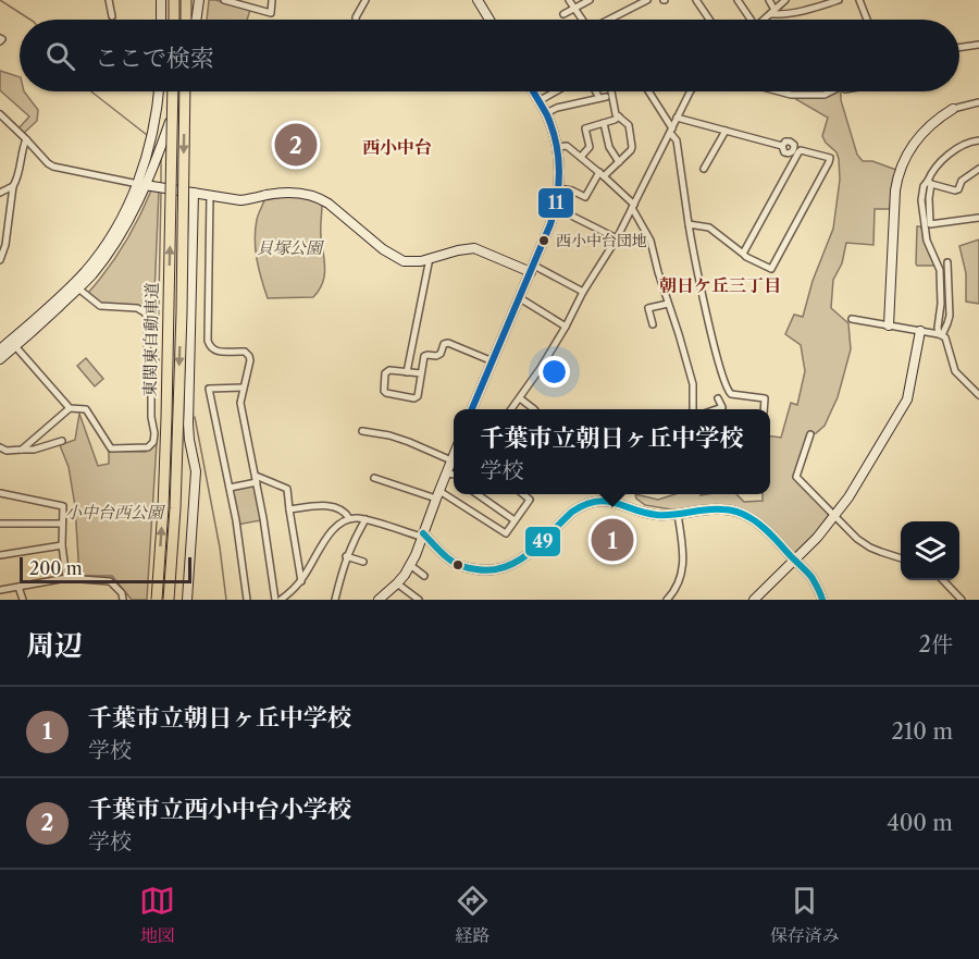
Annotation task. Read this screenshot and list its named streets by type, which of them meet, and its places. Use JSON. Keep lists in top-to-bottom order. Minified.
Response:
{"streets":{"highway":["東関東自動車道"]},"districts":["西小中台","朝日ケ丘三丁目"],"parks":["貝塚公園","小中台西公園"],"places":["西小中台団地"],"lines":["transit line 11","transit line 49"],"scale_bar":"200 m","page":{"search":"ここで検索","pins":["2","1"],"popup":["千葉市立朝日ヶ丘中学校","学校"],"scale":"200 m","heading":["周辺","2件"],"list":[{"mark":"1","name":"千葉市立朝日ヶ丘中学校","note":"学校","value":"210 m"},{"mark":"2","name":"千葉市立西小中台小学校","note":"学校","value":"400 m"}],"nav":["地図","経路","保存済み"]}}
